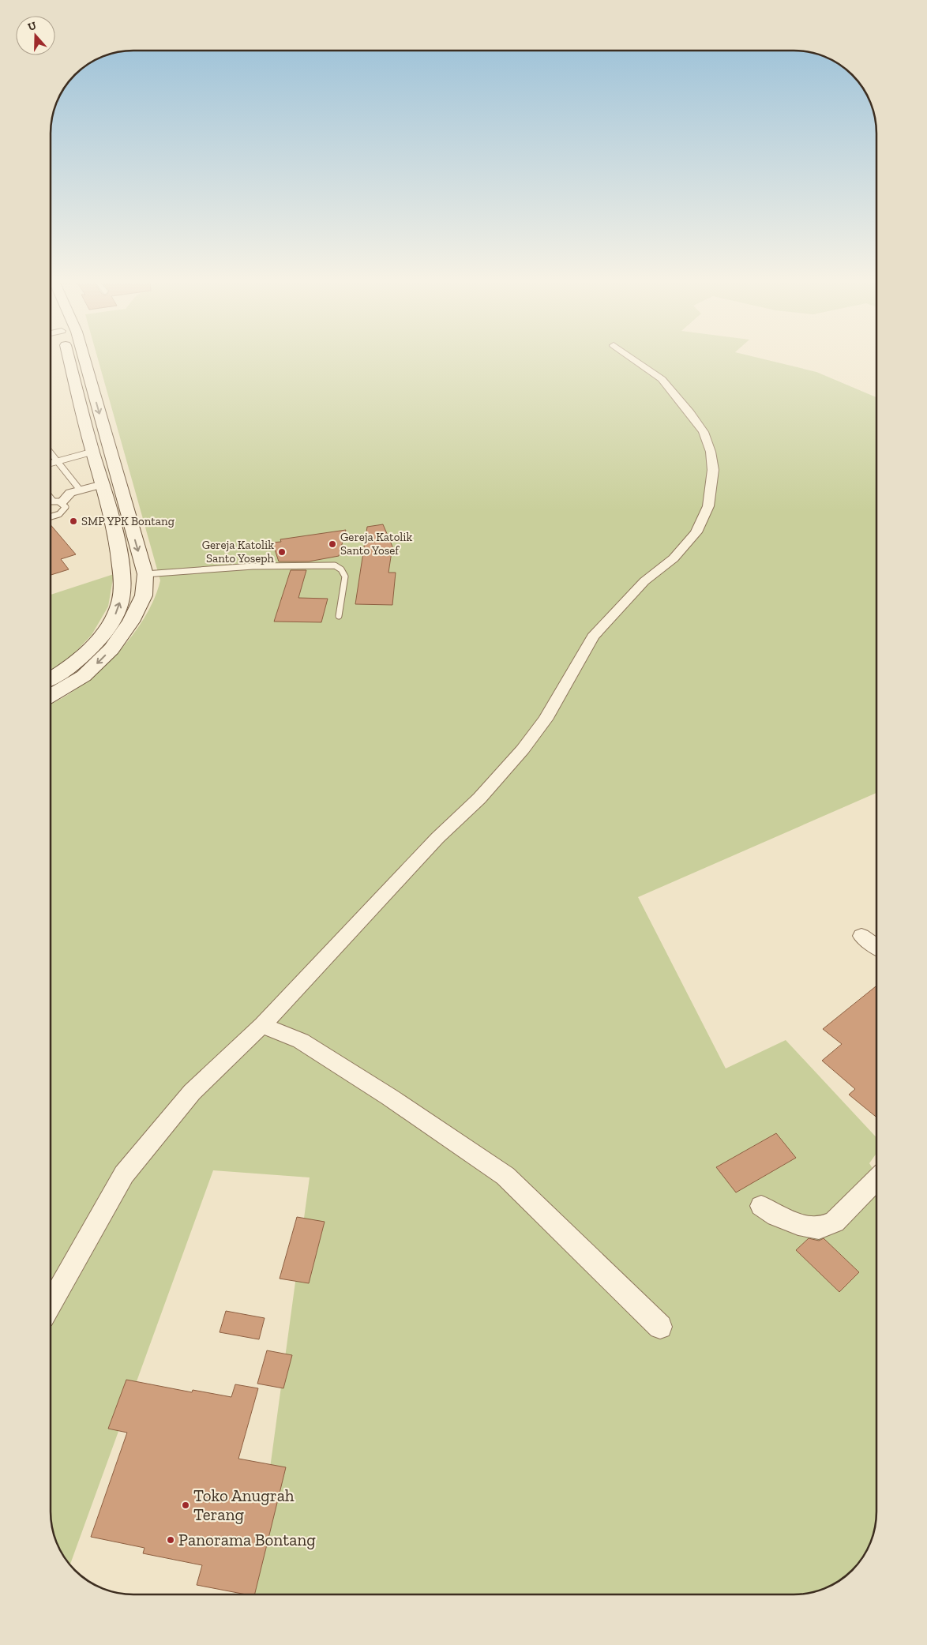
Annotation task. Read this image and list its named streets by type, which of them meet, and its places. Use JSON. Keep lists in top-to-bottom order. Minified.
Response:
{"places":["SMP YPK Bontang","Gereja Katolik Santo Yosef","Gereja Katolik Santo Yoseph","Toko Anugrah Terang","Panorama Bontang"],"north":"top"}
